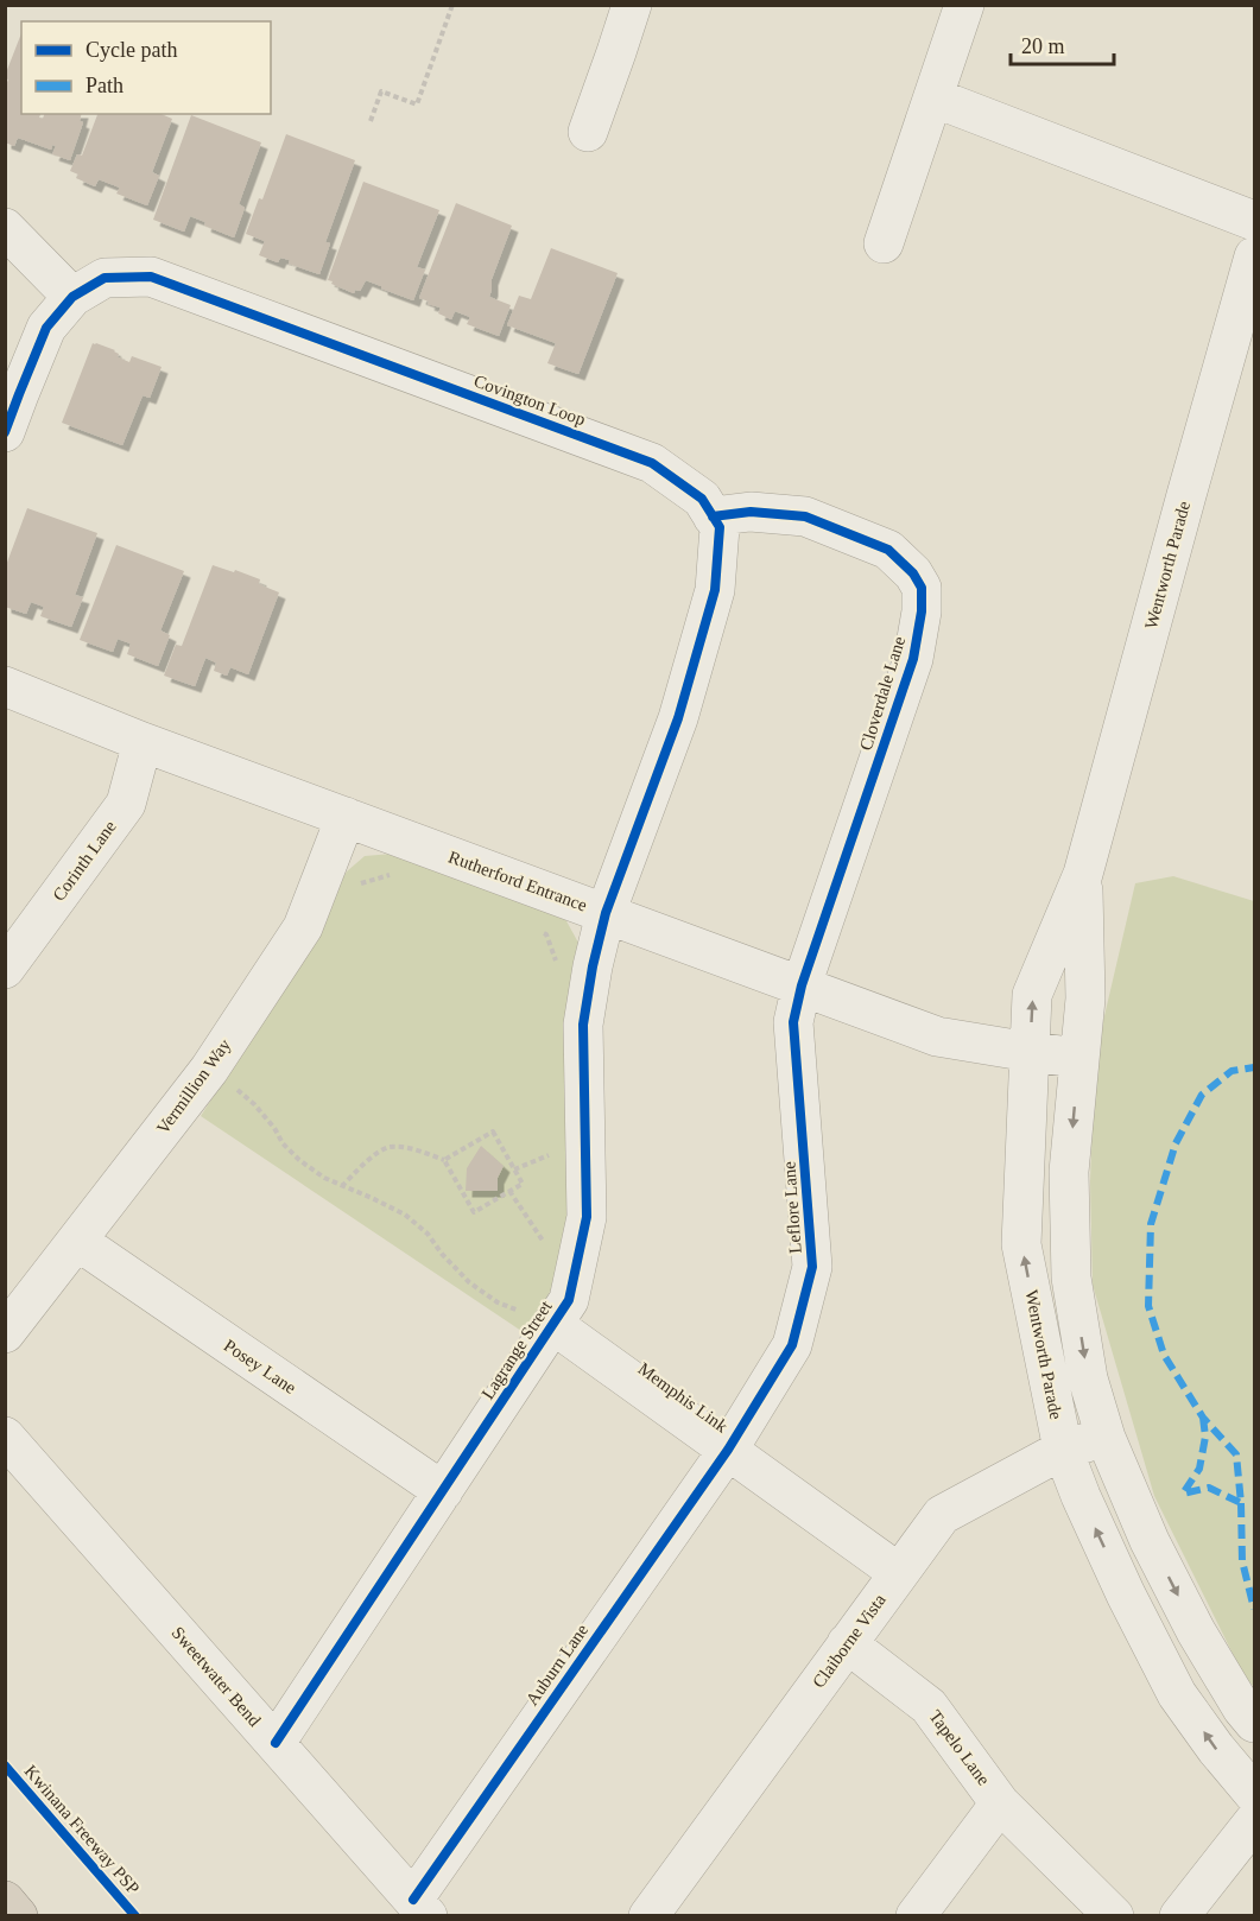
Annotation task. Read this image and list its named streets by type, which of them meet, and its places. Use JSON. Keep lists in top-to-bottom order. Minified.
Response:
{"streets":{"street":["Covington Loop","Wentworth Parade","Cloverdale Lane","Corinth Lane","Rutherford Entrance","Vermillion Way","Leflore Lane","Lagrange Street","Posey Lane","Memphis Link","Claiborne Vista","Auburn Lane","Sweetwater Bend","Tapelo Lane"],"cycle path":["Kwinana Freeway PSP"]},"crossings":[["Covington Loop","Cloverdale Lane"],["Wentworth Parade","Rutherford Entrance"],["Wentworth Parade","Claiborne Vista"],["Cloverdale Lane","Rutherford Entrance"],["Cloverdale Lane","Leflore Lane"],["Corinth Lane","Rutherford Entrance"],["Rutherford Entrance","Vermillion Way"],["Rutherford Entrance","Leflore Lane"],["Rutherford Entrance","Lagrange Street"],["Vermillion Way","Posey Lane"],["Leflore Lane","Memphis Link"],["Leflore Lane","Auburn Lane"],["Lagrange Street","Posey Lane"],["Lagrange Street","Memphis Link"],["Lagrange Street","Sweetwater Bend"],["Memphis Link","Claiborne Vista"],["Memphis Link","Auburn Lane"],["Claiborne Vista","Tapelo Lane"],["Auburn Lane","Sweetwater Bend"]],"legend":["Cycle path","Path"],"scale_bar":"20 m"}
